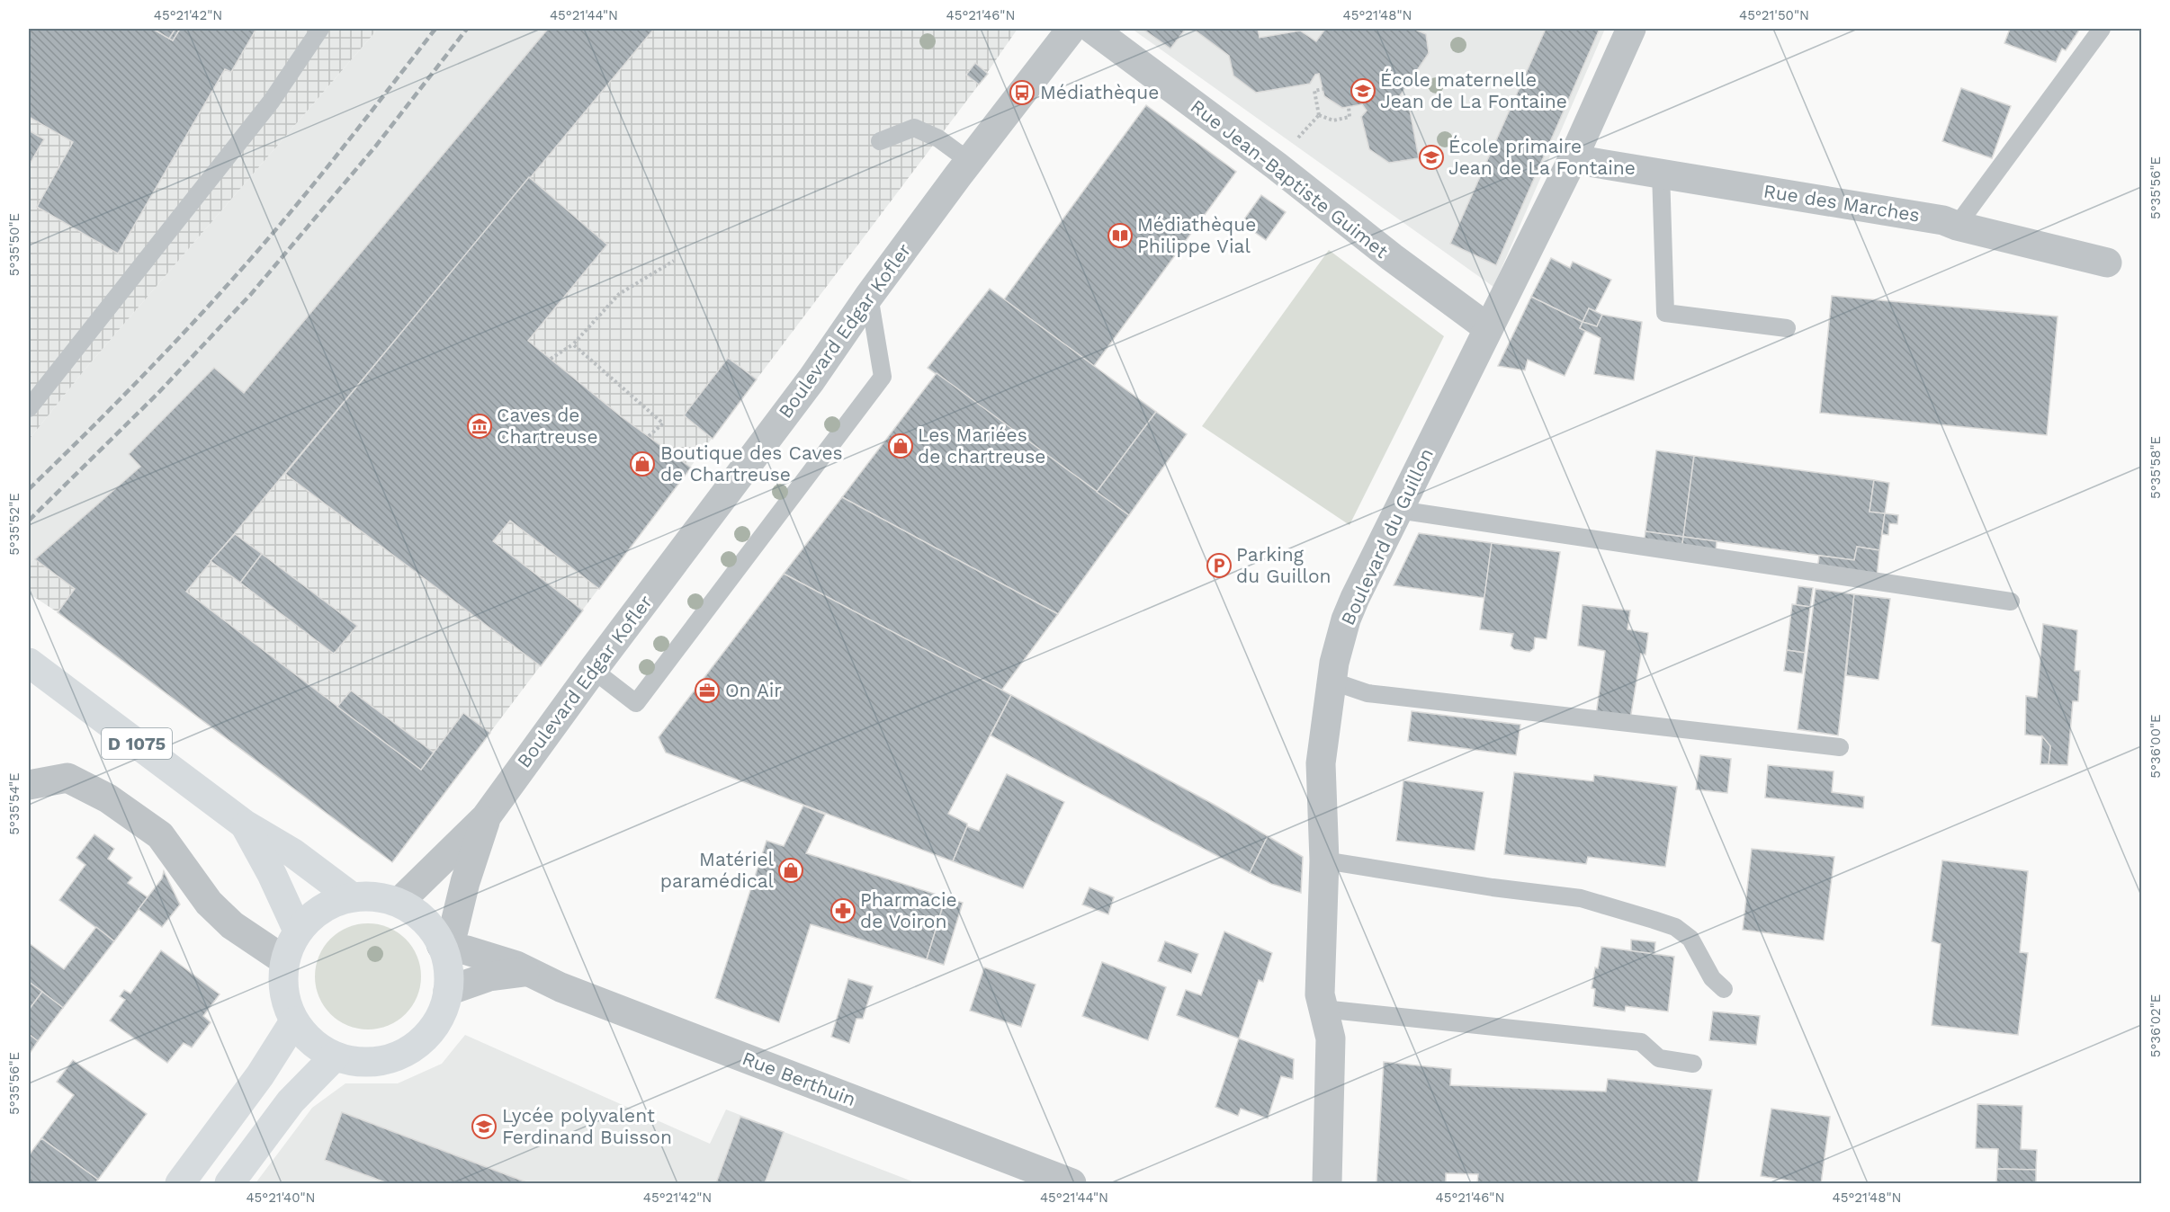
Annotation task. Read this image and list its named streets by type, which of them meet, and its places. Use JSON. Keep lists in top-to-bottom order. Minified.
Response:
{"streets":{"main road":["D 1075"],"street":["Rue Jean-Baptiste Guimet","Rue des Marches","Boulevard Edgar Kofler","Boulevard du Guillon","Rue Berthuin"]},"crossings":[["Rue Jean-Baptiste Guimet","Boulevard du Guillon"],["Rue des Marches","Boulevard du Guillon"],["Boulevard Edgar Kofler","D 1075"],["Boulevard Edgar Kofler","Rue Berthuin"],["D 1075","Rue Berthuin"]],"places":{"school or university":["École maternelle Jean de La Fontaine","École primaire Jean de La Fontaine","Lycée polyvalent Ferdinand Buisson"],"bus stop":["Médiathèque"],"library":["Médiathèque Philippe Vial"],"museum":["Caves de Chartreuse"],"shop":["Les Mariées de chartreuse","Boutique des Caves de Chartreuse","Matériel paramédical"],"parking":["Parking du Guillon"],"office":["On Air"],"pharmacy":["Pharmacie de Voiron"]},"coordinates":["45°21'42\"N","45°21'44\"N","45°21'46\"N","45°21'48\"N","45°21'50\"N","5°35'56\"E","5°35'50\"E","5°35'58\"E","5°35'52\"E","5°36'00\"E","5°35'54\"E","5°36'02\"E","45°21'40\"N"]}
